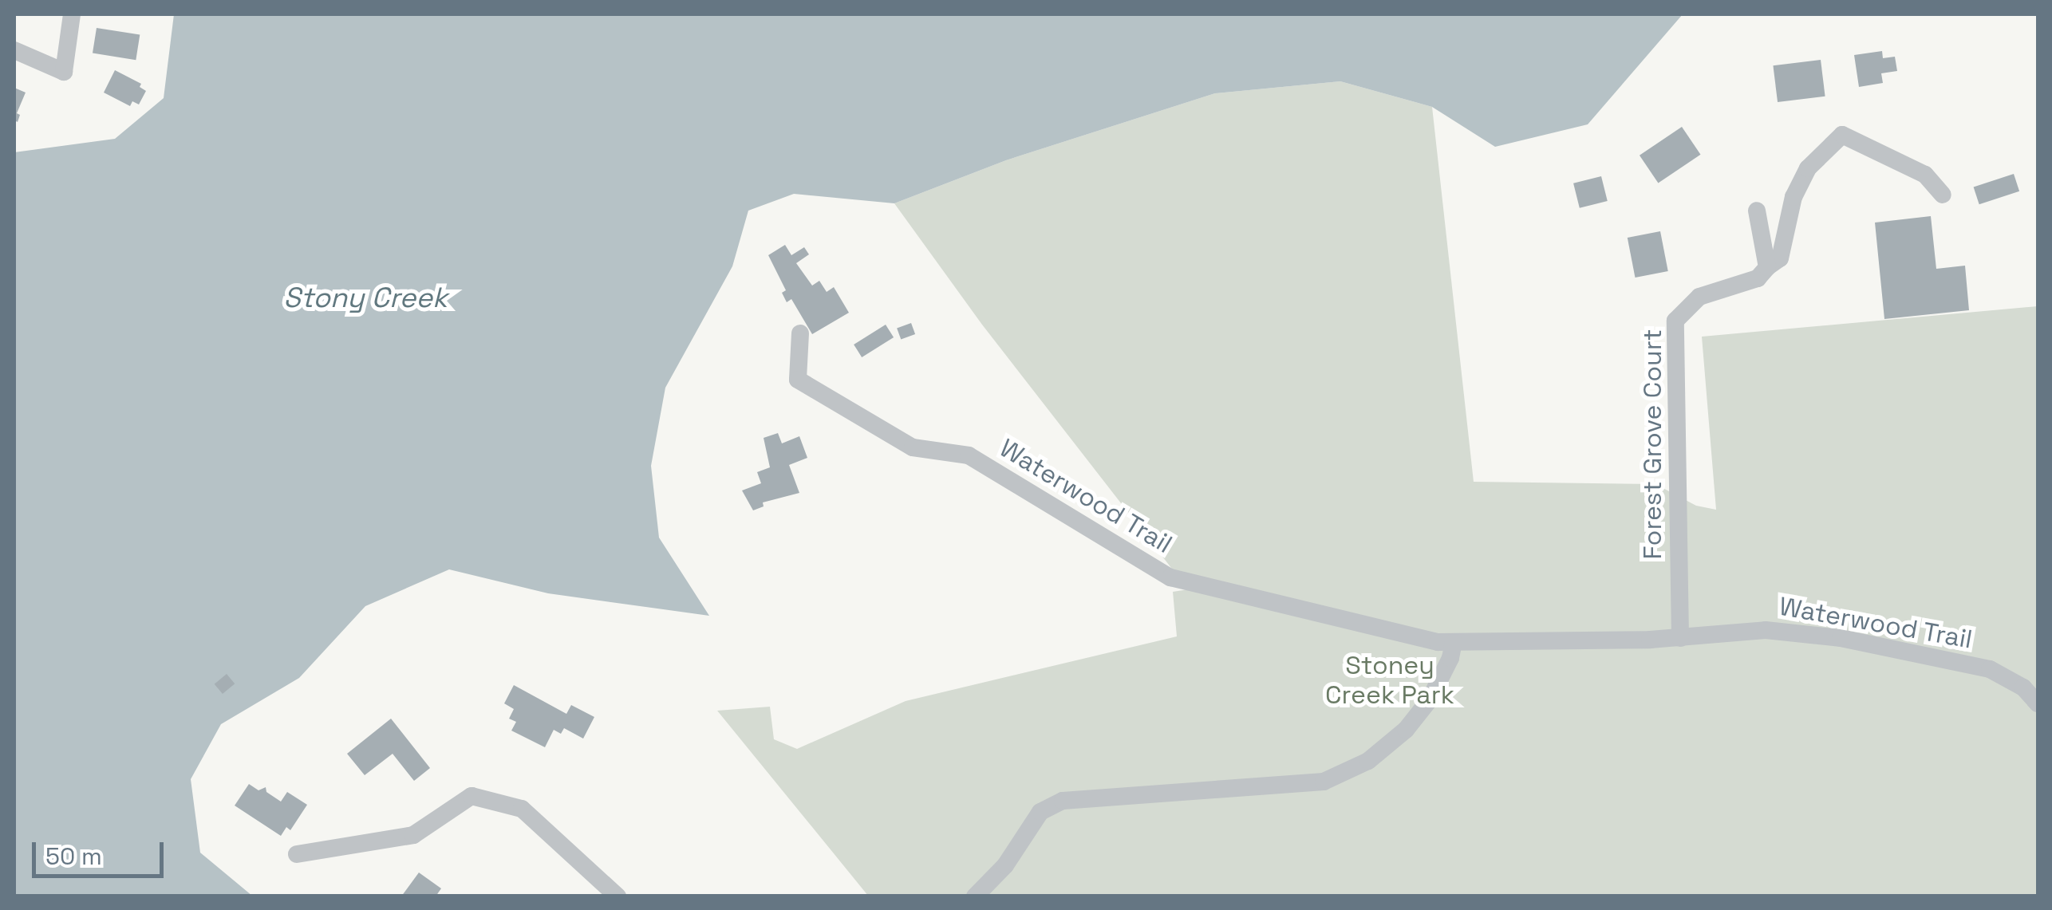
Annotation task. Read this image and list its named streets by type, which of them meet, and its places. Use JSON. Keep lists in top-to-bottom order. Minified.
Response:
{"streets":{"street":["Forest Grove Court","Waterwood Trail"]},"crossings":[["Forest Grove Court","Waterwood Trail"]],"water":["Stony Creek"],"parks":["Stoney Creek Park"],"scale_bar":"50 m"}
